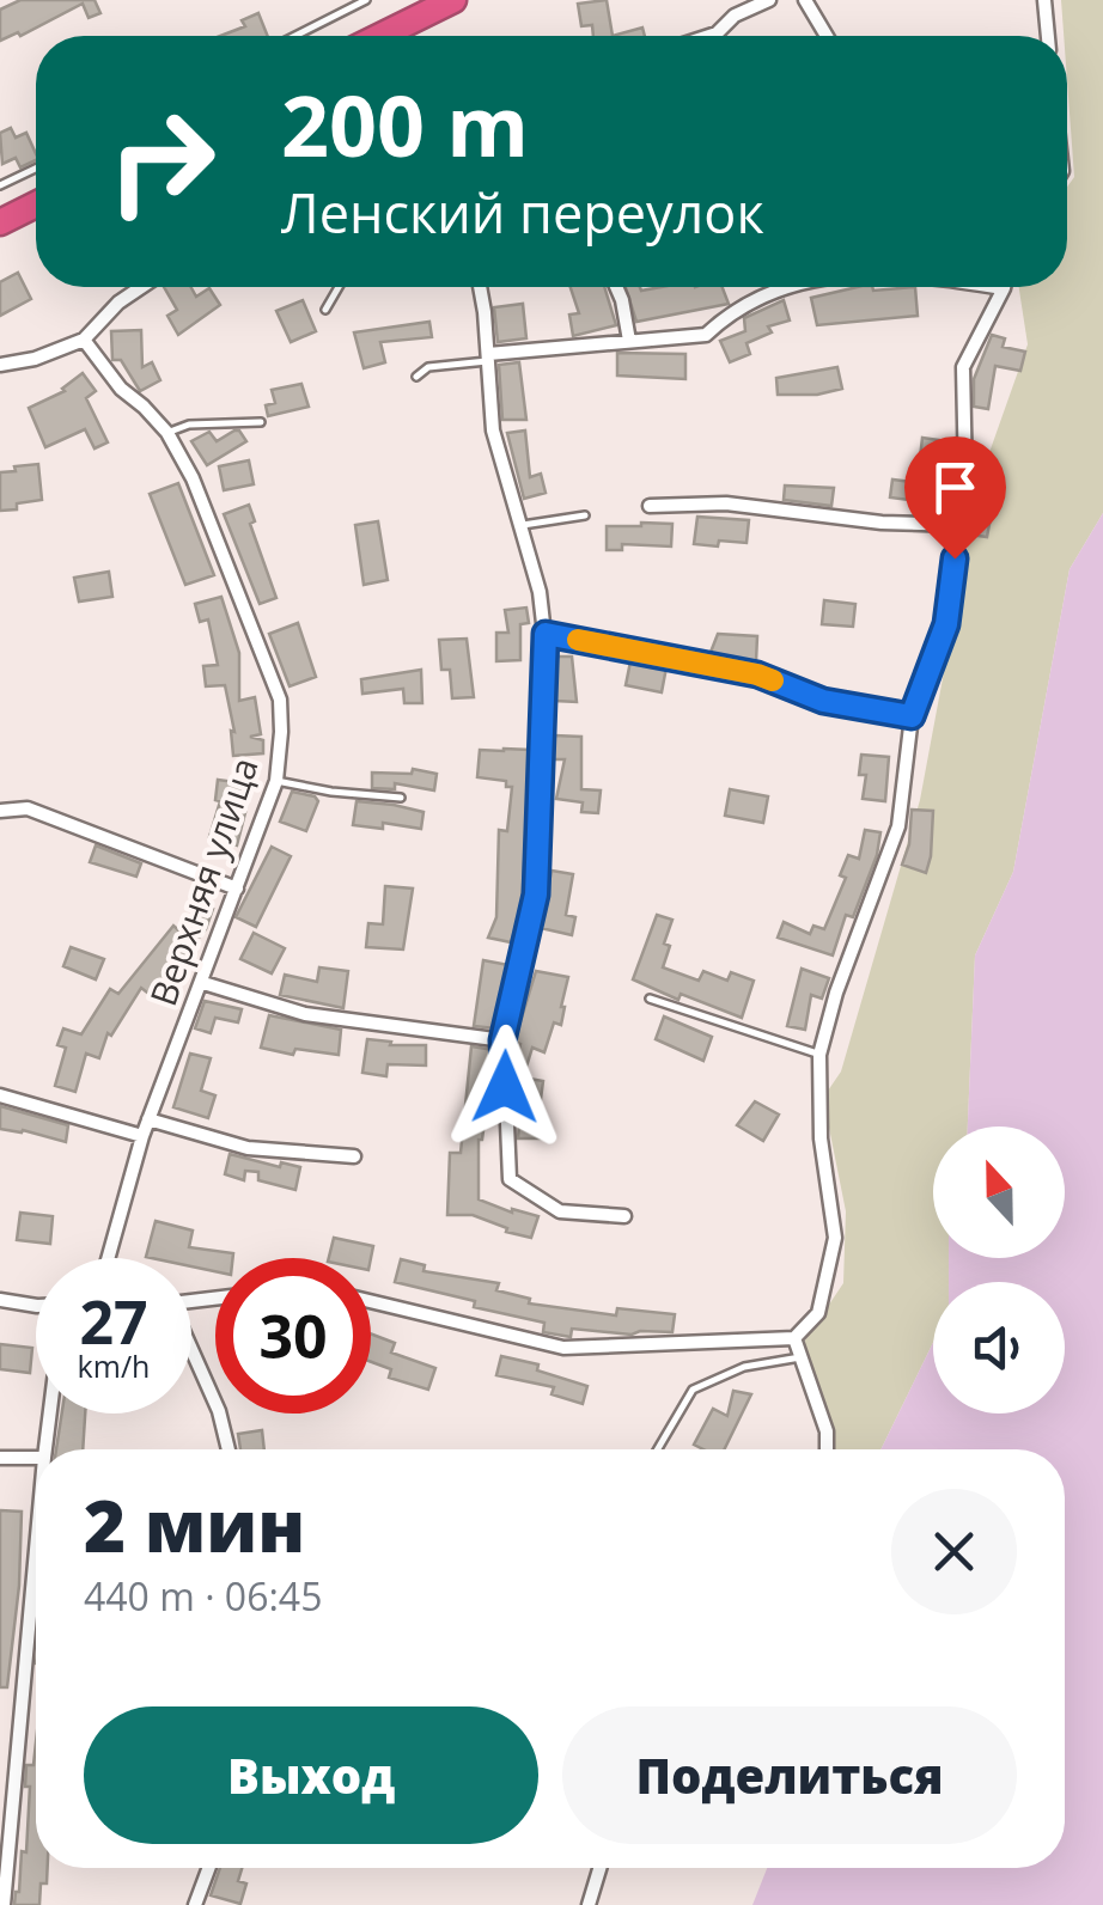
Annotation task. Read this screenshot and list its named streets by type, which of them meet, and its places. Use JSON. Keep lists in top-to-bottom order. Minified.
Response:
{"streets":{"street":["Верхняя улица"]},"north":"top","page":{"turn":["200 m","Ленский переулок"],"speed":"27 km/h","limit":"30","heading":["2 мин","440 m · 06:45"],"buttons":["Выход","Поделиться"]}}
